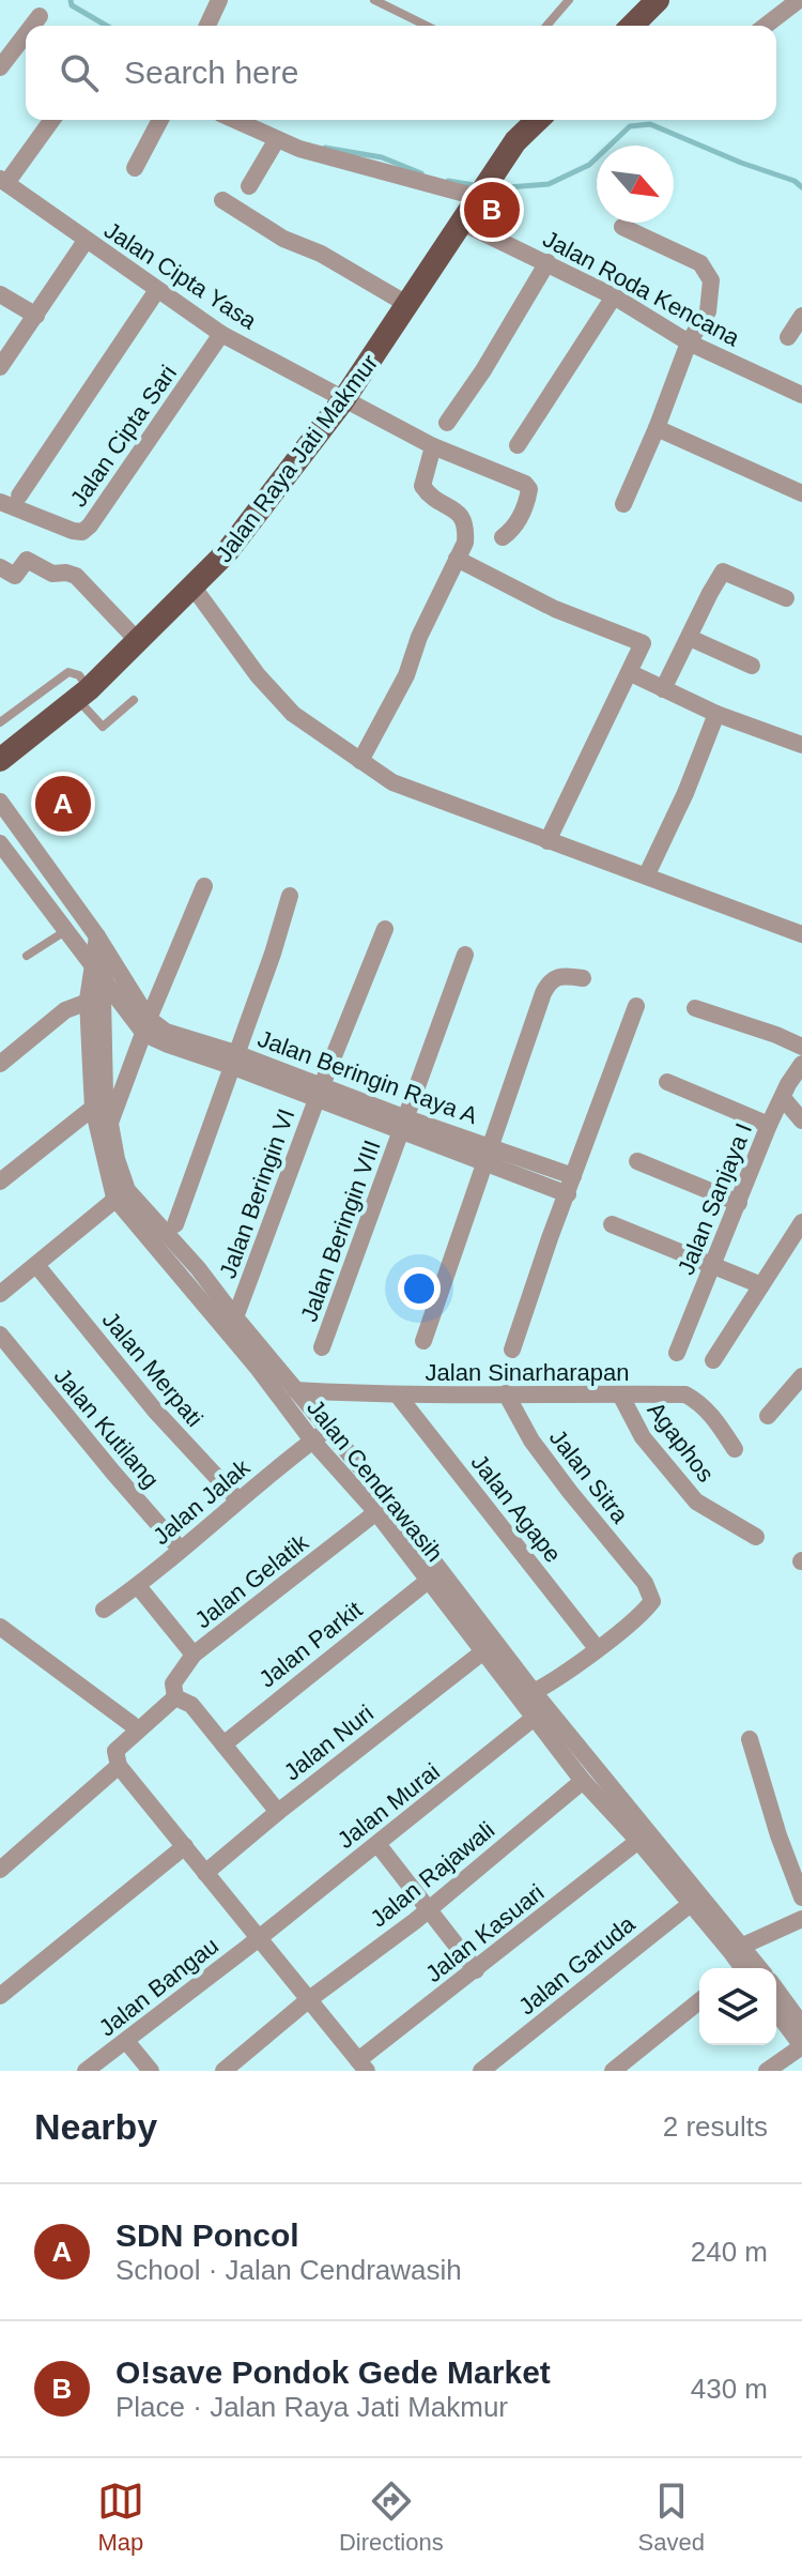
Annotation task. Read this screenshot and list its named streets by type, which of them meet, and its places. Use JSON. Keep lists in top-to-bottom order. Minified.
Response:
{"streets":{"main road":["Jalan Raya Jati Makmur"],"street":["Jalan Cipta Yasa","Jalan Roda Kencana","Jalan Cipta Sari","Jalan Beringin Raya A","Jalan Beringin VI","Jalan Sanjaya I","Jalan Beringin VIII","Jalan Merpati","Jalan Sinarharapan","Jalan Kutilang","Agaphos","Jalan Sitra","Jalan Cendrawasih","Jalan Jalak","Jalan Agape","Jalan Gelatik","Jalan Parkit","Jalan Nuri","Jalan Murai","Jalan Rajawali","Jalan Kasuari","Jalan Garuda","Jalan Bangau"]},"crossings":[["Jalan Cipta Yasa","Jalan Cipta Sari"],["Jalan Cipta Yasa","Jalan Raya Jati Makmur"],["Jalan Roda Kencana","Jalan Raya Jati Makmur"],["Jalan Beringin VI","Jalan Cendrawasih"],["Jalan Merpati","Jalan Jalak"],["Jalan Sinarharapan","Agaphos"],["Jalan Sinarharapan","Jalan Sitra"],["Jalan Sinarharapan","Jalan Cendrawasih"],["Jalan Sinarharapan","Jalan Agape"],["Jalan Kutilang","Jalan Jalak"],["Jalan Sitra","Jalan Agape"],["Jalan Cendrawasih","Jalan Jalak"],["Jalan Cendrawasih","Jalan Gelatik"],["Jalan Cendrawasih","Jalan Parkit"],["Jalan Cendrawasih","Jalan Nuri"],["Jalan Cendrawasih","Jalan Murai"],["Jalan Cendrawasih","Jalan Rajawali"],["Jalan Cendrawasih","Jalan Kasuari"],["Jalan Cendrawasih","Jalan Garuda"],["Jalan Murai","Jalan Bangau"]],"north":"bottom right","page":{"search":"Search here","pins":["B","A"],"heading":["Nearby","2 results"],"list":[{"mark":"A","name":"SDN Poncol","note":"School · Jalan Cendrawasih","value":"240 m"},{"mark":"B","name":"O!save Pondok Gede Market","note":"Place · Jalan Raya Jati Makmur","value":"430 m"}],"nav":["Map","Directions","Saved"]}}
